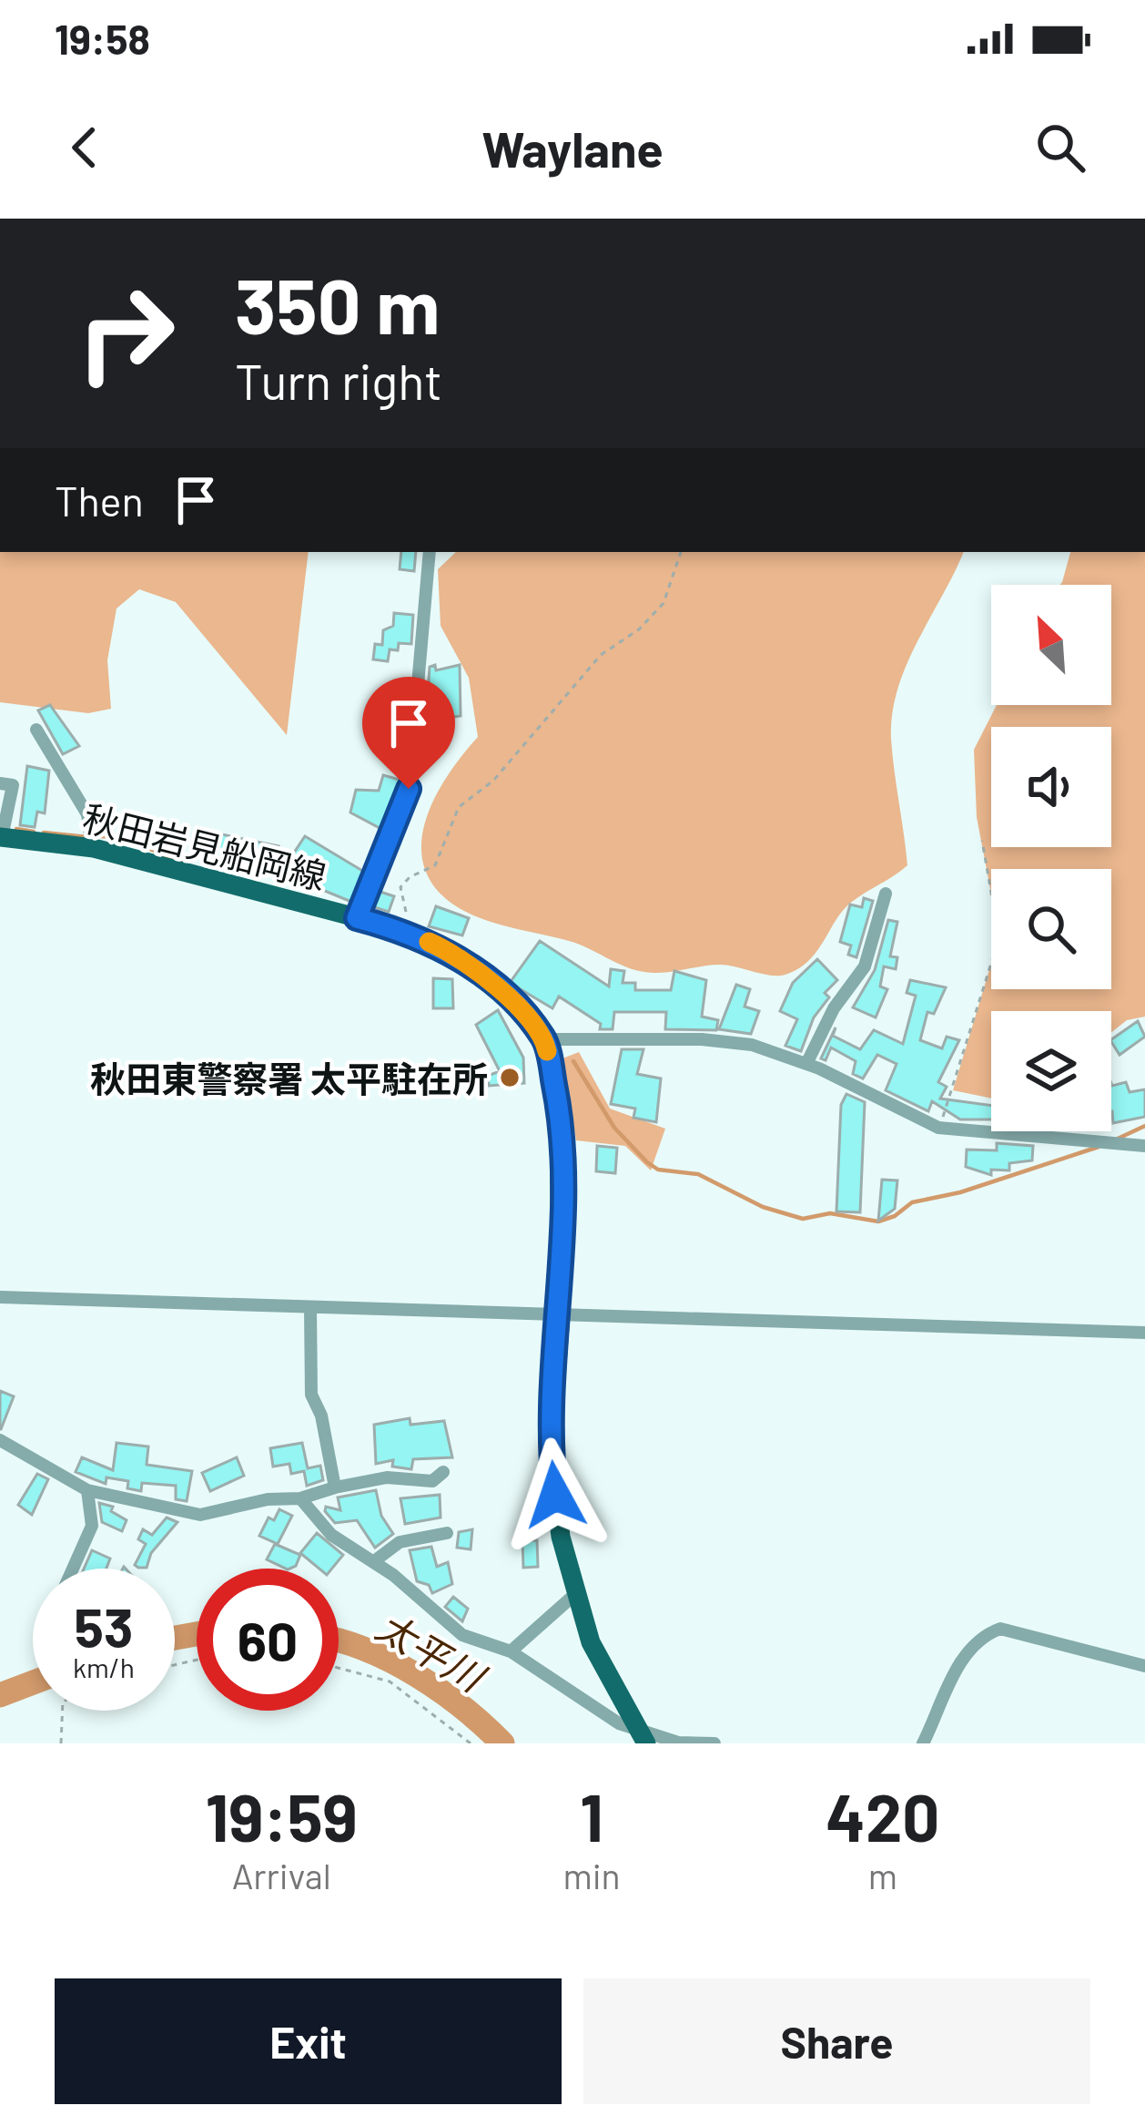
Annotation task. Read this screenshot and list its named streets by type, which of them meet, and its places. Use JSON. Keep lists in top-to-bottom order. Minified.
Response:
{"streets":{"main road":["秋田岩見船岡線"]},"water":["太平川"],"places":["秋田東警察署 太平駐在所"],"north":"top left","page":{"status":"19:58","header":"Waylane","turn":["350 m","Turn right"],"then":"Then","speed":"53 km/h","limit":"60","eta":["19:59","Arrival","1","min","420","m"],"buttons":["Exit","Share"]}}
